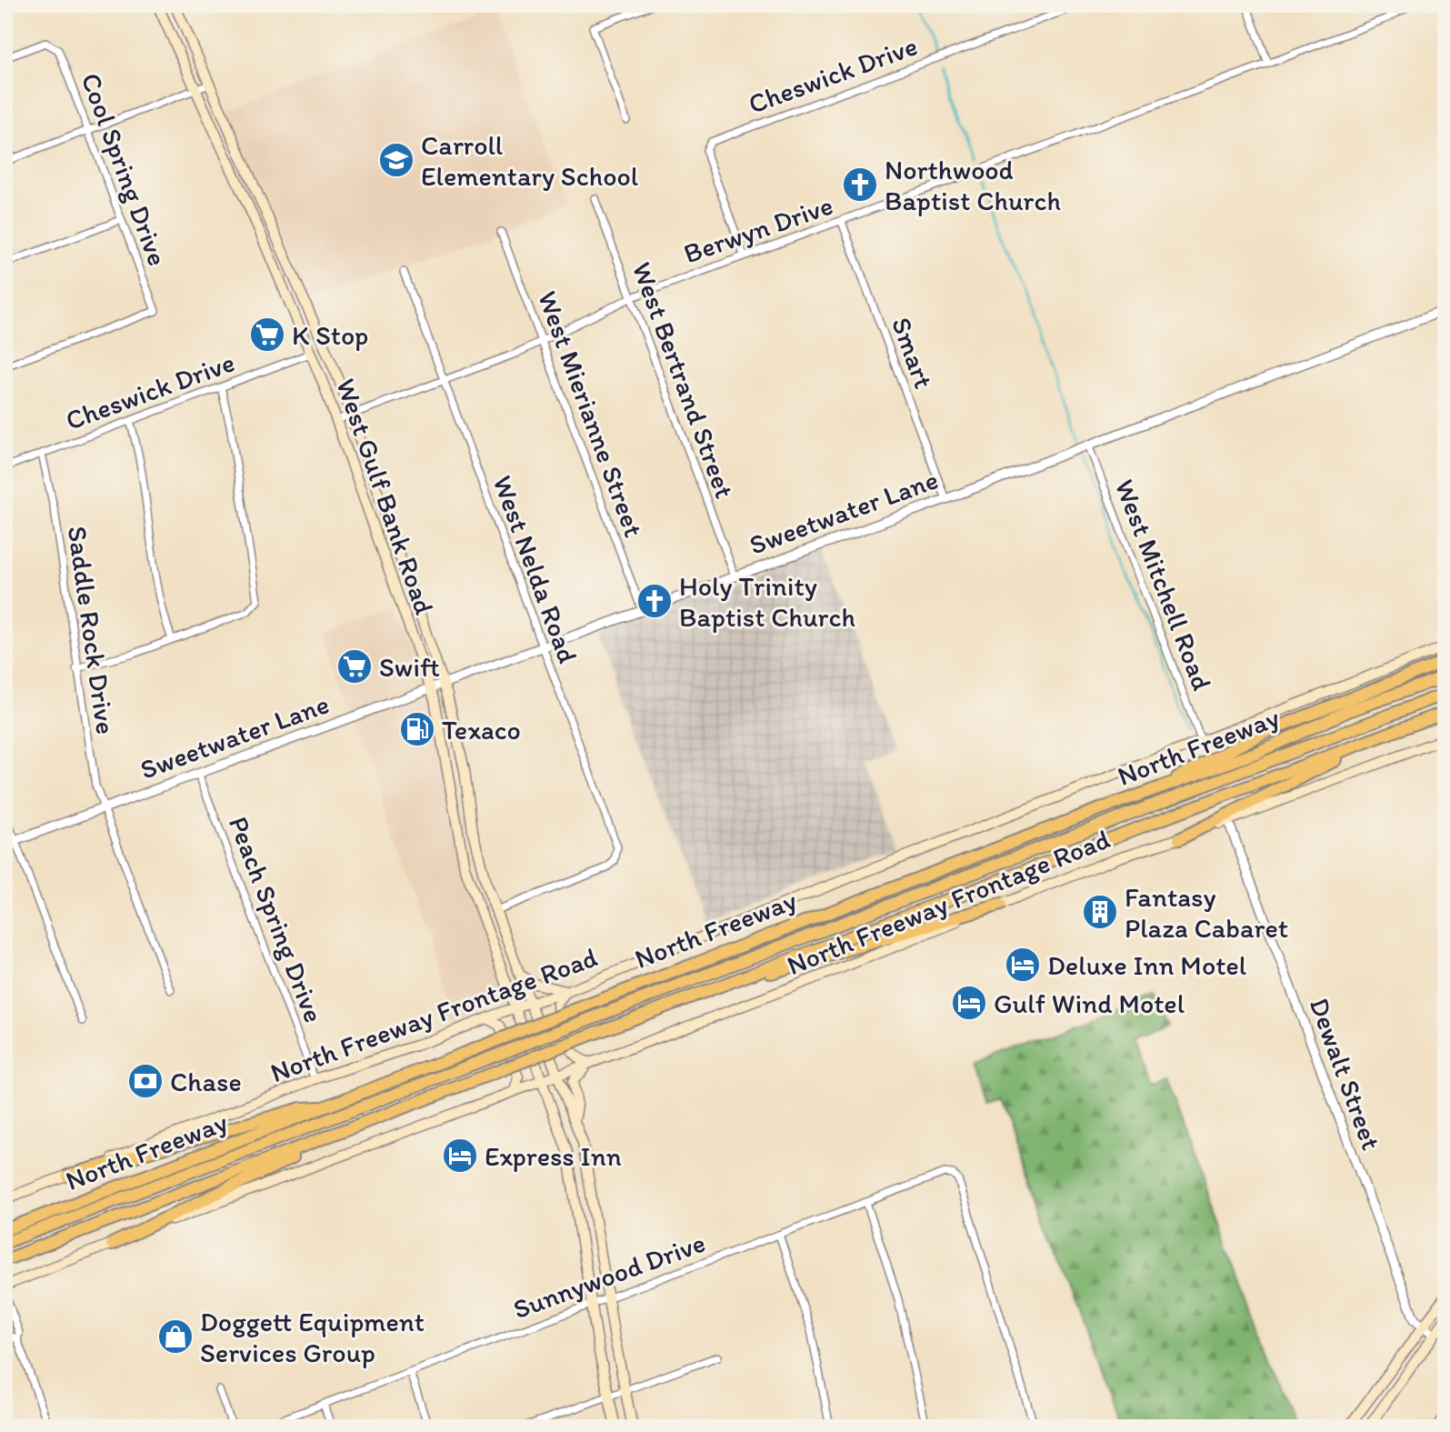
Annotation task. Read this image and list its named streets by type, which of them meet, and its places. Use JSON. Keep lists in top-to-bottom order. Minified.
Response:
{"streets":{"highway":["North Freeway"],"main road":["West Gulf Bank Road","North Freeway Frontage Road"],"street":["Cheswick Drive","Cool Spring Drive","Berwyn Drive","Smart","West Bertrand Street","West Mierianne Street","Sweetwater Lane","West Nelda Road","West Mitchell Road","Saddle Rock Drive","Peach Spring Drive","Dewalt Street","Sunnywood Drive"]},"crossings":[["Cheswick Drive","Berwyn Drive"],["Cheswick Drive","West Gulf Bank Road"],["Cheswick Drive","Saddle Rock Drive"],["Berwyn Drive","Smart"],["Berwyn Drive","West Bertrand Street"],["Berwyn Drive","West Mierianne Street"],["Berwyn Drive","West Gulf Bank Road"],["Berwyn Drive","West Nelda Road"],["Smart","Sweetwater Lane"],["West Bertrand Street","Sweetwater Lane"],["West Mierianne Street","Sweetwater Lane"],["West Gulf Bank Road","Sweetwater Lane"],["West Gulf Bank Road","West Nelda Road"],["West Gulf Bank Road","North Freeway Frontage Road"],["West Gulf Bank Road","Sunnywood Drive"],["Sweetwater Lane","West Nelda Road"],["Sweetwater Lane","West Mitchell Road"],["Sweetwater Lane","Saddle Rock Drive"],["Sweetwater Lane","Peach Spring Drive"],["West Mitchell Road","North Freeway Frontage Road"],["North Freeway Frontage Road","Peach Spring Drive"],["North Freeway Frontage Road","Dewalt Street"]],"places":{"school or university":["Carroll Elementary School"],"church":["Northwood Baptist Church","Holy Trinity Baptist Church"],"supermarket":["K Stop","Swift"],"fuel station":["Texaco"],"building":["Fantasy Plaza Cabaret"],"hotel":["Deluxe Inn Motel","Gulf Wind Motel","Express Inn"],"bank":["Chase"],"shop":["Doggett Equipment Services Group"]}}
